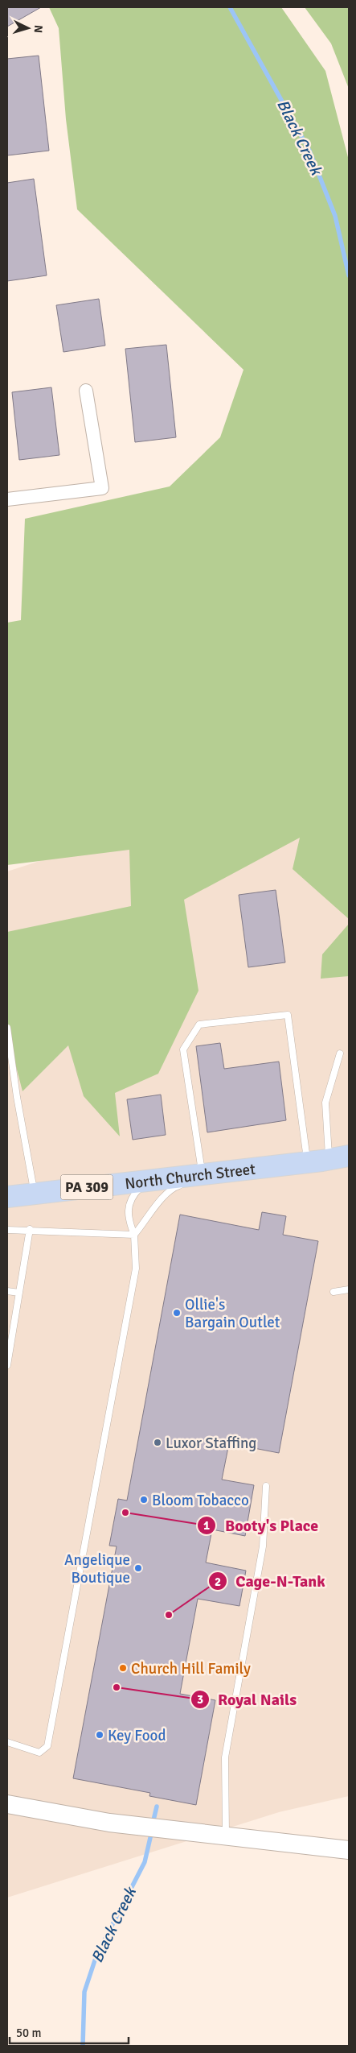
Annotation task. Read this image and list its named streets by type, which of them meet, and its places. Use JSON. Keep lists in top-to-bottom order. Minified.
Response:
{"streets":{"main road":["North Church Street","PA 309"]},"water":["Black Creek"],"places":["Ollie's Bargain Outlet","Luxor Staffing","Bloom Tobacco","Booty's Place","Angelique Boutique","Cage-N-Tank","Church Hill Family","Royal Nails","Key Food"],"scale_bar":"50 m","north":"right"}
